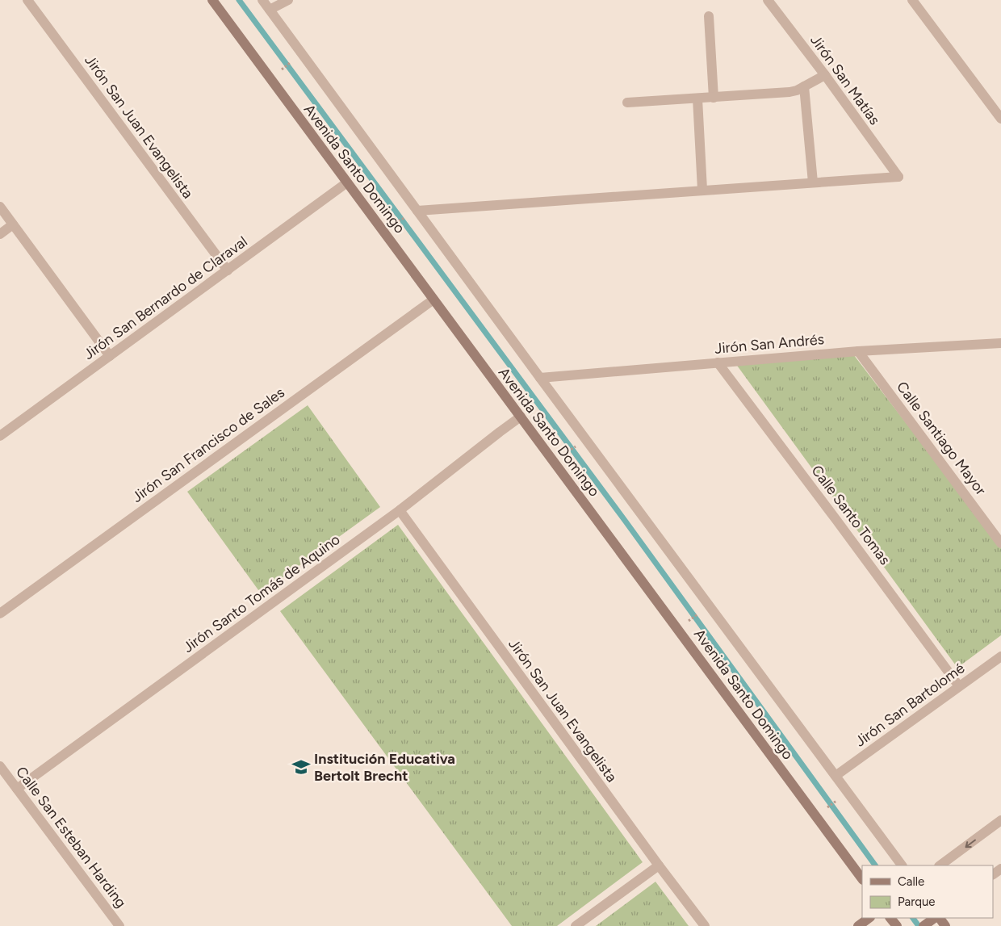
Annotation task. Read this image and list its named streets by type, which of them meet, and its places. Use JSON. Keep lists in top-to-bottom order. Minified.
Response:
{"streets":{"main road":["Avenida Santo Domingo"],"street":["Jirón San Matías","Jirón San Juan Evangelista","Jirón San Bernardo de Claraval","Jirón San Andrés","Calle Santiago Mayor","Jirón San Francisco de Sales","Calle Santo Tomas","Jirón Santo Tomás de Aquino","Jirón San Bartolomé","Calle San Esteban Harding"]},"crossings":[["Jirón San Juan Evangelista","Jirón San Bernardo de Claraval"],["Jirón San Juan Evangelista","Jirón Santo Tomás de Aquino"],["Avenida Santo Domingo","Jirón San Bernardo de Claraval"],["Avenida Santo Domingo","Jirón San Andrés"],["Avenida Santo Domingo","Jirón San Francisco de Sales"],["Avenida Santo Domingo","Jirón Santo Tomás de Aquino"],["Avenida Santo Domingo","Jirón San Bartolomé"],["Jirón San Andrés","Calle Santiago Mayor"],["Jirón San Andrés","Calle Santo Tomas"],["Calle Santo Tomas","Jirón San Bartolomé"],["Jirón Santo Tomás de Aquino","Calle San Esteban Harding"]],"places":{"school or university":["Institución Educativa Bertolt Brecht"]},"legend":["Calle","Parque"]}
